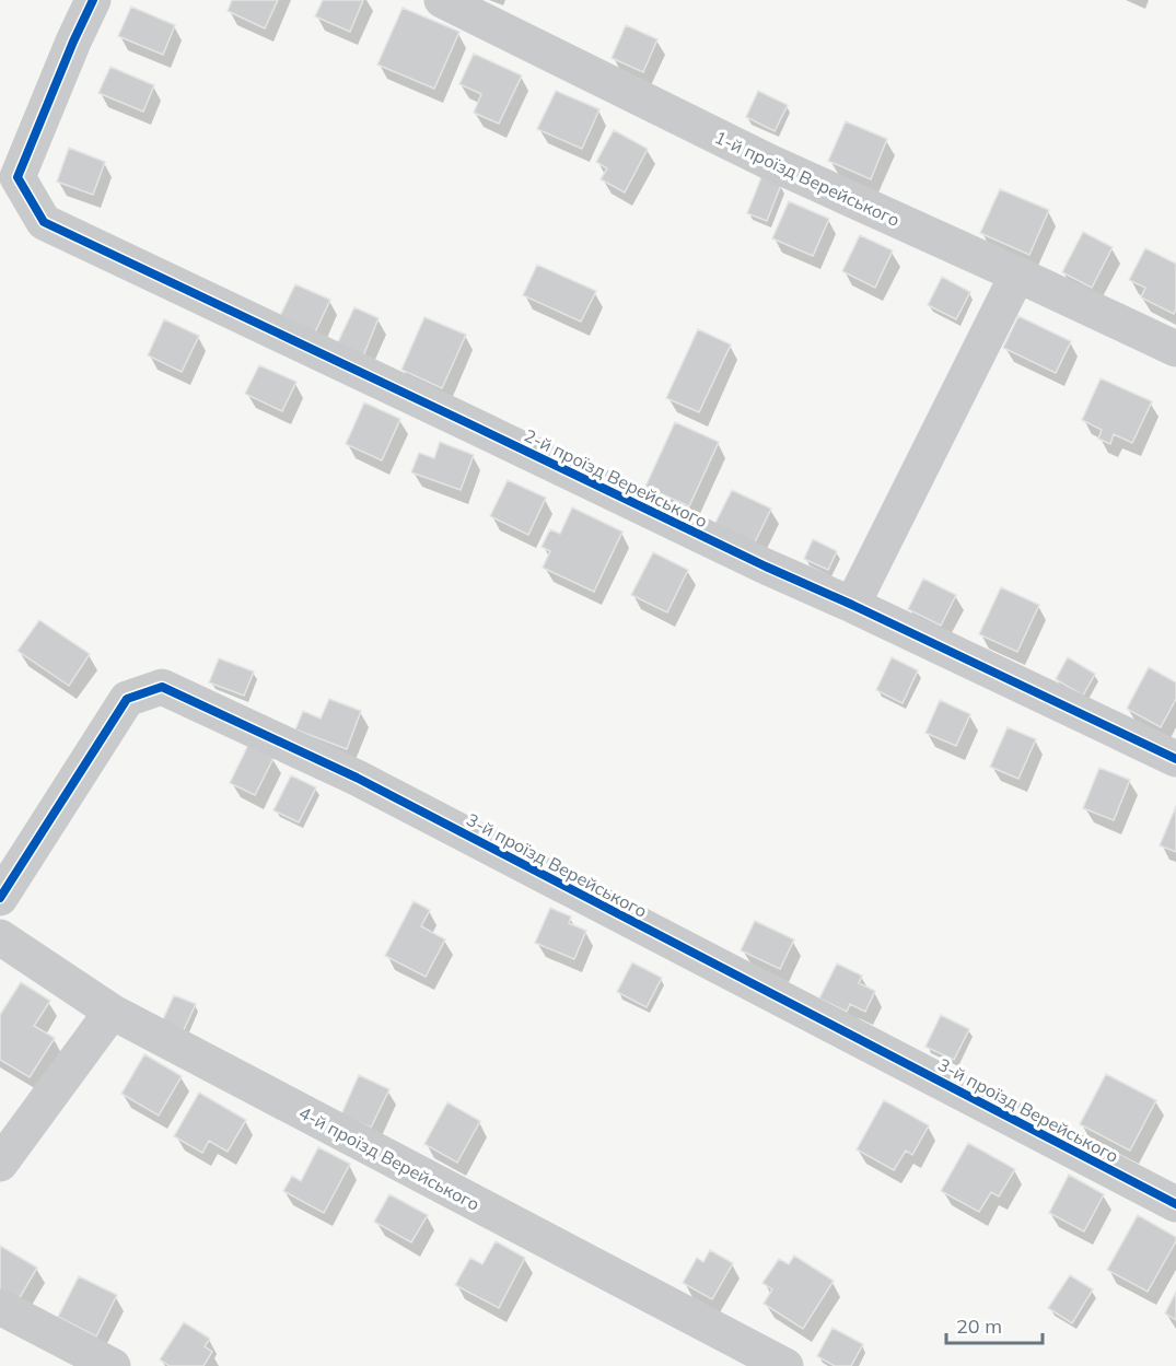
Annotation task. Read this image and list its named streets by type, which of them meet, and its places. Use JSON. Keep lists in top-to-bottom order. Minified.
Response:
{"streets":{"street":["1-й проїзд Верейського","2-й проїзд Верейського","3-й проїзд Верейського","4-й проїзд Верейського"]},"scale_bar":"20 m"}
